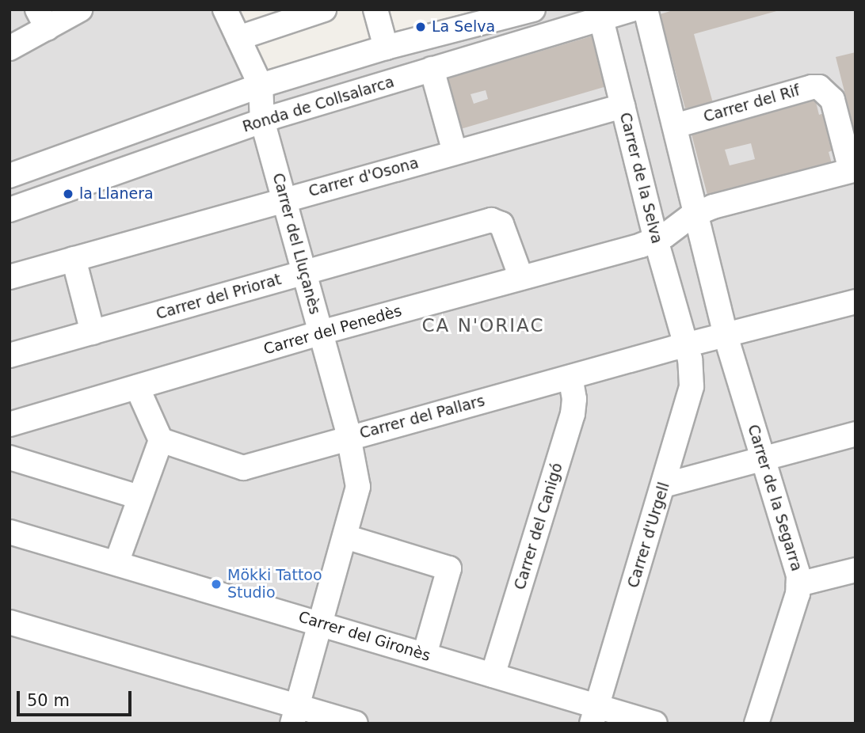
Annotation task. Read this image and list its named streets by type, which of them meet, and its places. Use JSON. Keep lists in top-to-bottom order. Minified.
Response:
{"streets":{"street":["Carrer del Rif","Ronda de Collsalarca","Carrer d'Osona","Carrer de la Selva","Carrer del Lluçanès","Carrer del Priorat","Carrer del Penedès","Carrer del Pallars","Carrer de la Segarra","Carrer del Canigó","Carrer d'Urgell","Carrer del Gironès"]},"crossings":[["Carrer del Rif","Carrer del Penedès"],["Ronda de Collsalarca","Carrer de la Selva"],["Ronda de Collsalarca","Carrer del Lluçanès"],["Carrer d'Osona","Carrer de la Selva"],["Carrer d'Osona","Carrer del Lluçanès"],["Carrer de la Selva","Carrer del Penedès"],["Carrer de la Selva","Carrer del Pallars"],["Carrer de la Selva","Carrer d'Urgell"],["Carrer del Lluçanès","Carrer del Priorat"],["Carrer del Lluçanès","Carrer del Penedès"],["Carrer del Lluçanès","Carrer del Pallars"],["Carrer del Lluçanès","Carrer del Gironès"],["Carrer del Priorat","Carrer del Penedès"],["Carrer del Pallars","Carrer de la Segarra"],["Carrer del Pallars","Carrer del Canigó"],["Carrer del Pallars","Carrer d'Urgell"],["Carrer del Canigó","Carrer del Gironès"],["Carrer d'Urgell","Carrer del Gironès"]],"districts":["CA N'ORIAC"],"places":["La Selva","la Llanera","Mökki Tattoo Studio"],"scale_bar":"50 m"}
